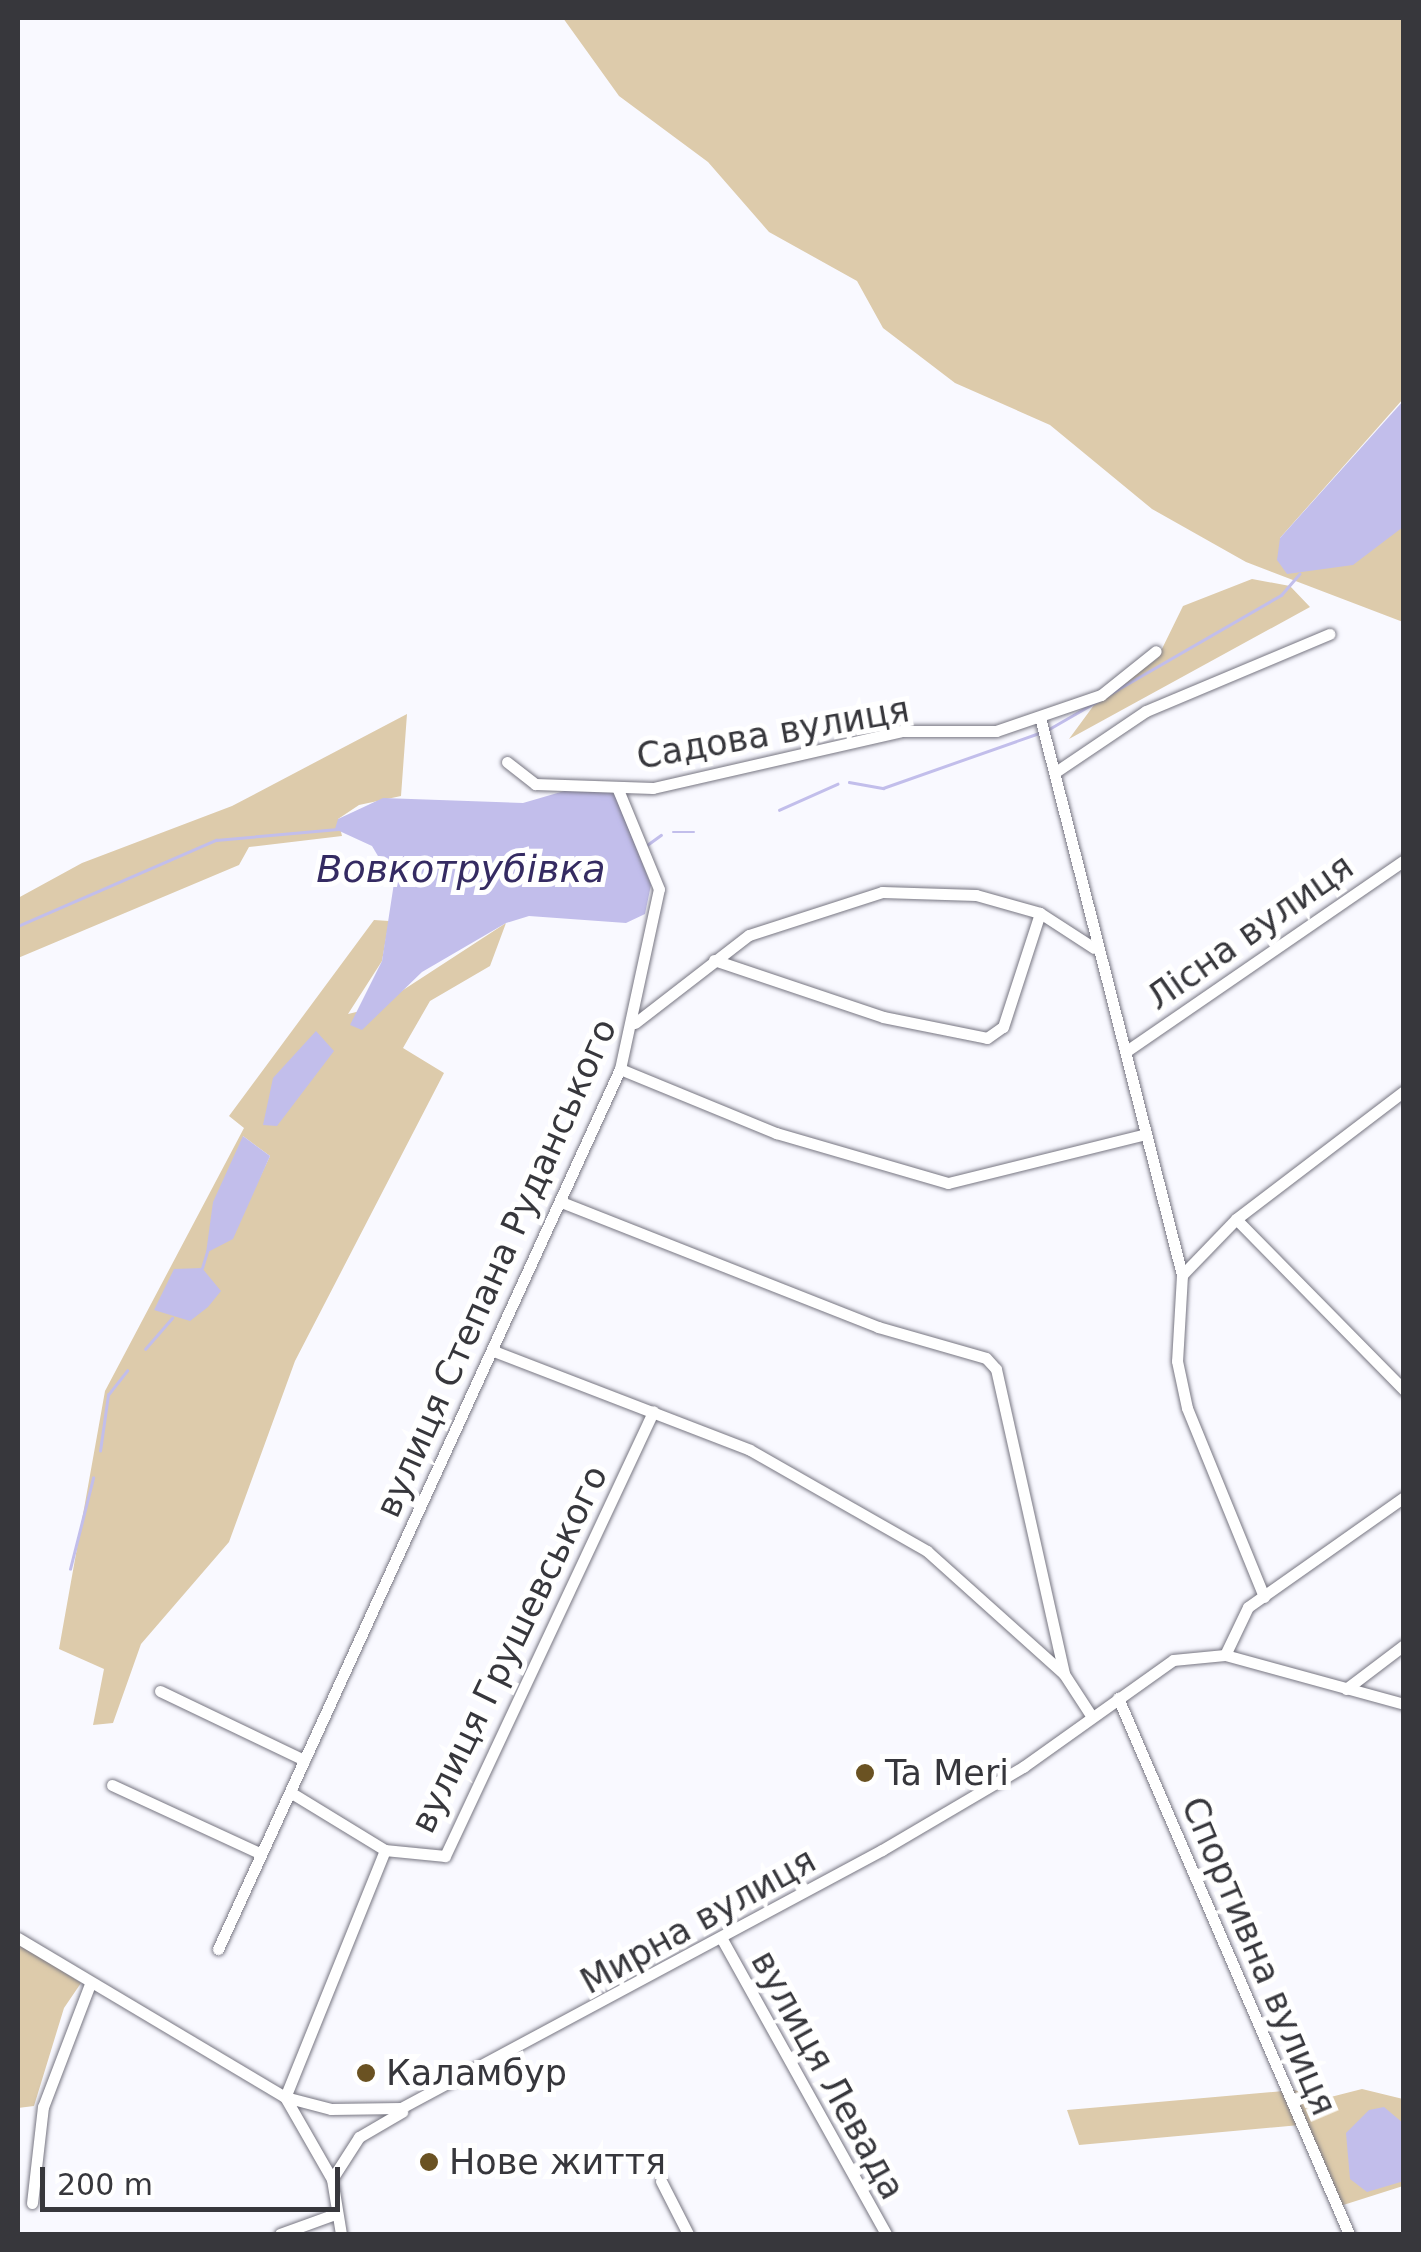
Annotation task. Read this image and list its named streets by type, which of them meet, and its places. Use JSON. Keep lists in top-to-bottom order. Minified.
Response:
{"streets":{"street":["Садова вулиця","Лісна вулиця","вулиця Степана Руданського","вулиця Грушевського","Мирна вулиця","Спортивна вулиця","вулиця Левада"]},"crossings":[["Садова вулиця","вулиця Степана Руданського"],["вулиця Степана Руданського","вулиця Грушевського"],["вулиця Грушевського","Мирна вулиця"],["Мирна вулиця","Спортивна вулиця"],["Мирна вулиця","вулиця Левада"]],"water":["Вовкотрубівка"],"places":["Ta Meri","Каламбур","Нове життя"],"scale_bar":"200 m"}
